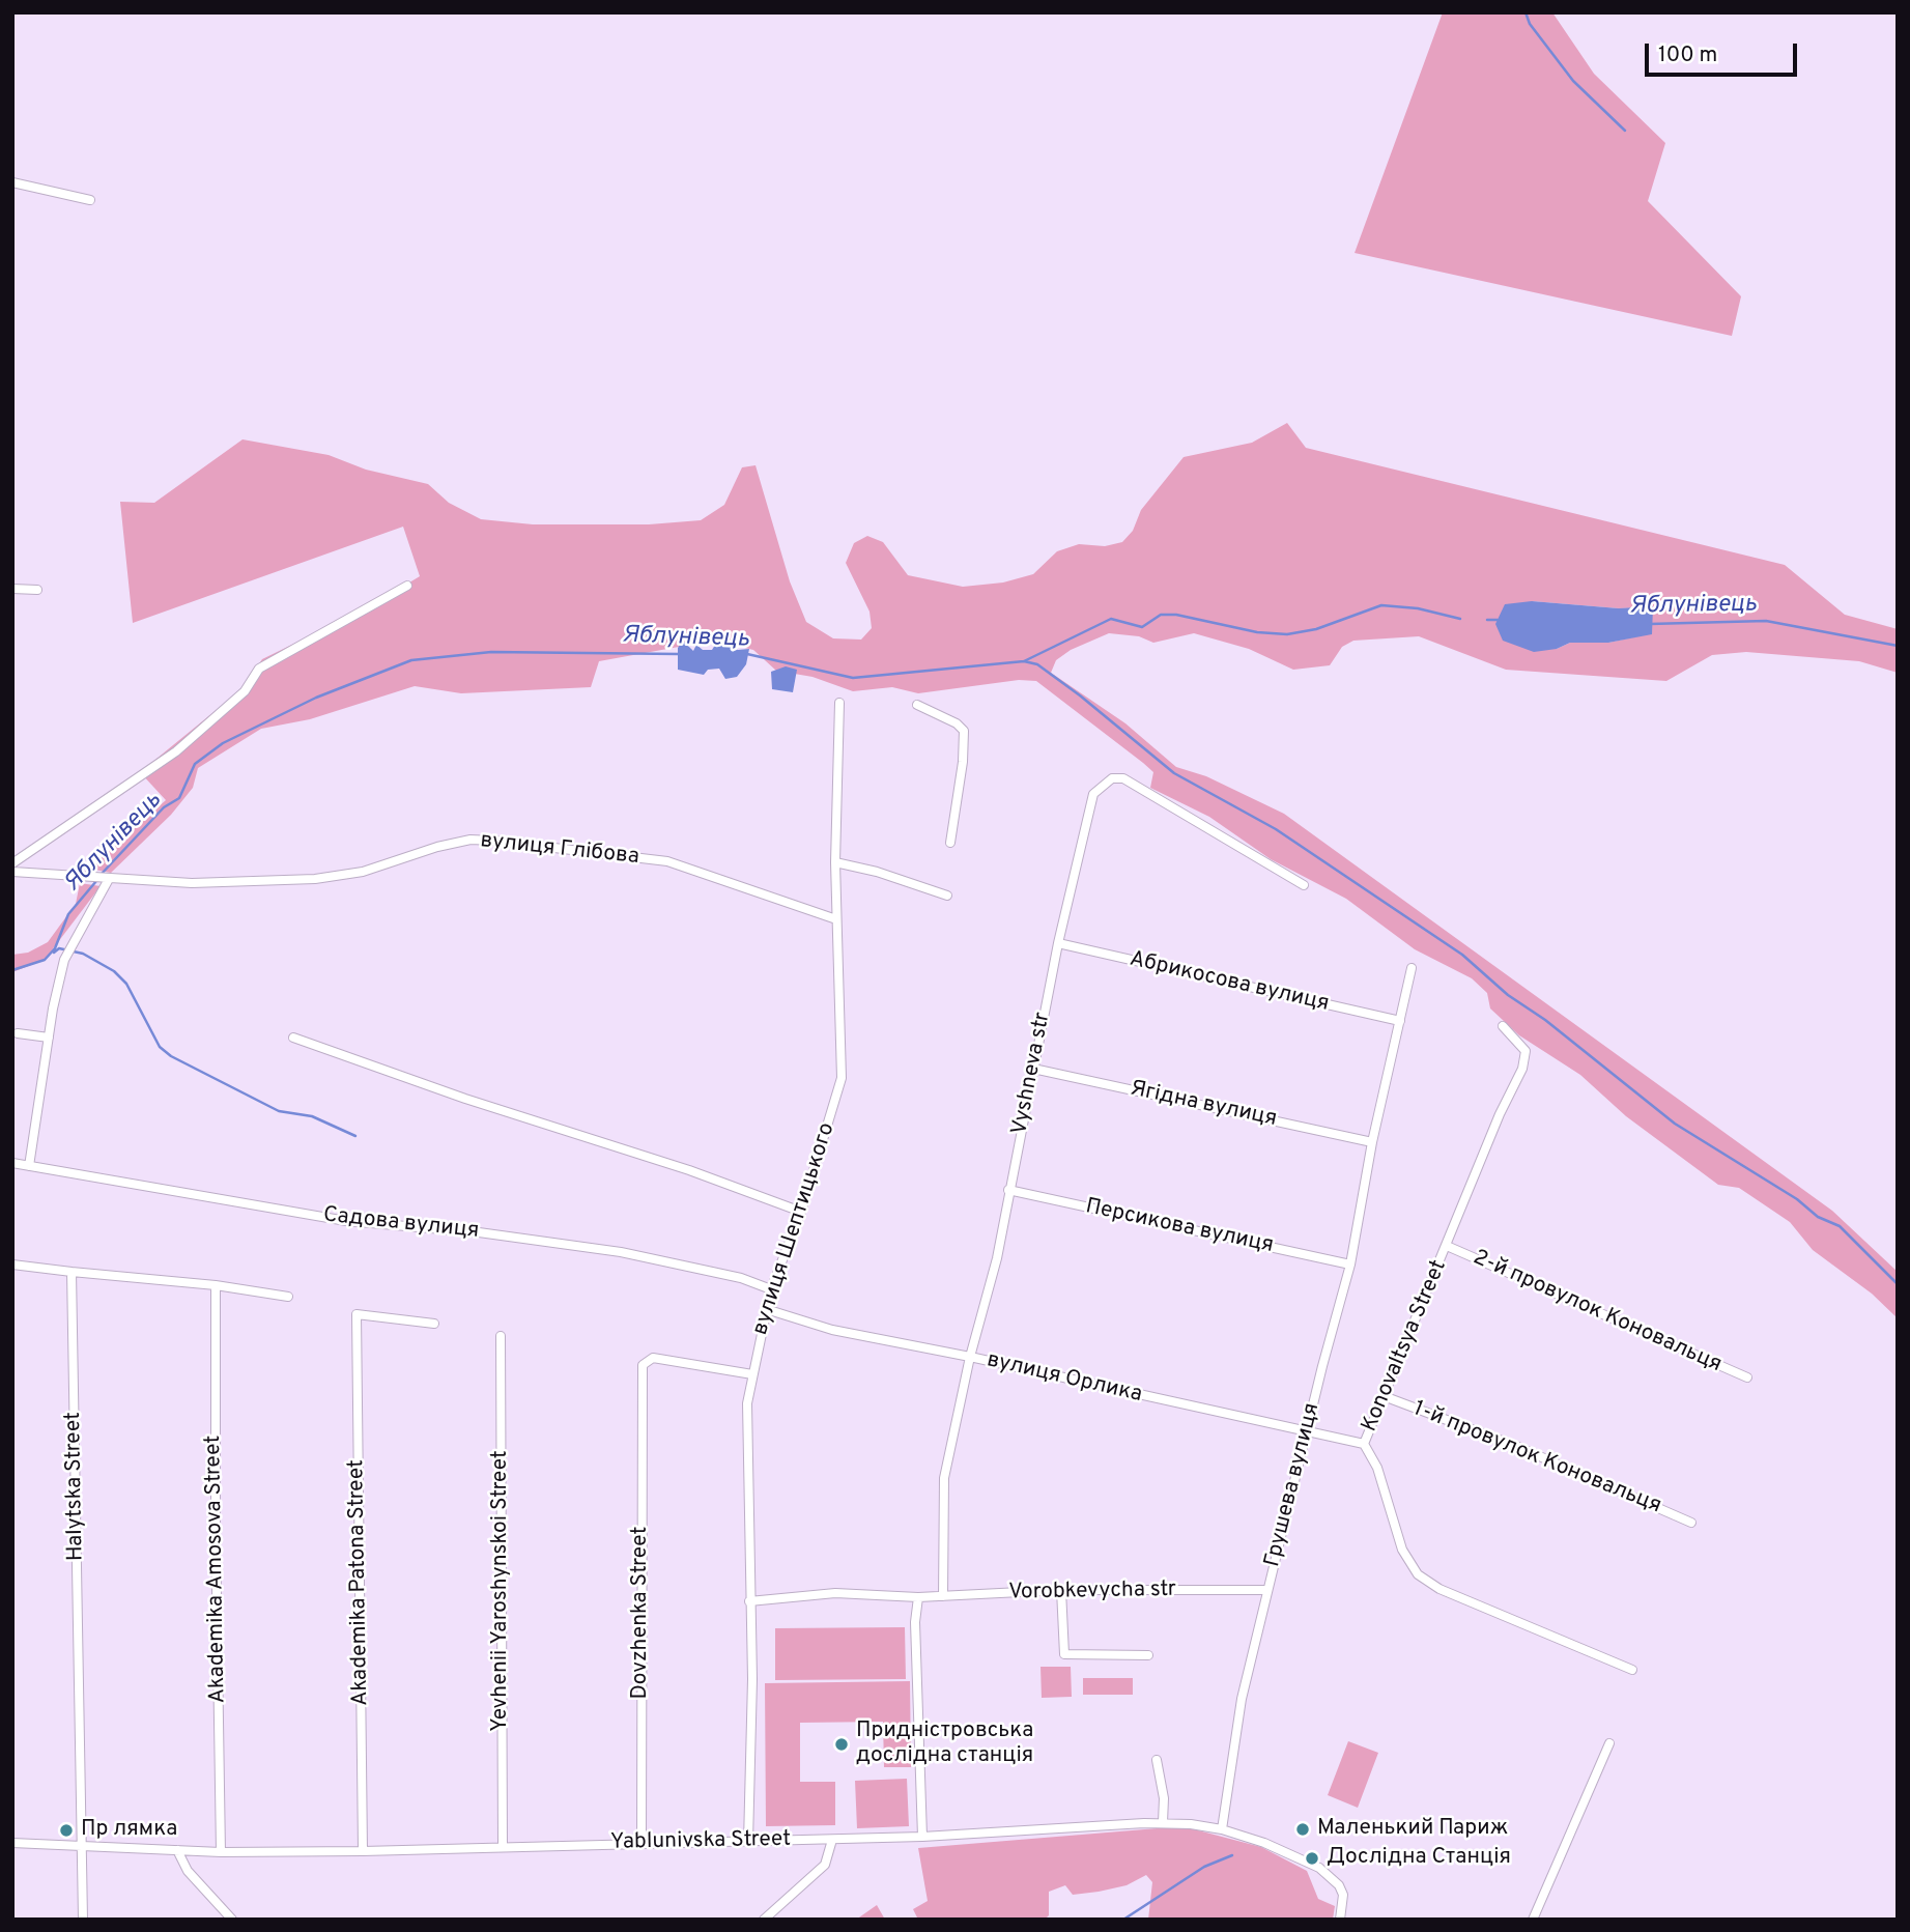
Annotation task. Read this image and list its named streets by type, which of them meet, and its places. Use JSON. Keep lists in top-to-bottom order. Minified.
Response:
{"streets":{"street":["вулиця Глібова","Абрикосова вулиця","Vyshneva str","Ягідна вулиця","Садова вулиця","Персикова вулиця","вулиця Шептицького","2-й провулок Коновальця","Konovaltsya Street","вулиця Орлика","1-й провулок Коновальця","Грушева вулиця","Halytska Street","Akademika Amosova Street","Akademika Patona Street","Yevhenii Yaroshynskoi Street","Vorobkevycha str","Dovzhenka Street","Yablunivska Street"]},"crossings":[["вулиця Глібова","вулиця Шептицького"],["Абрикосова вулиця","Vyshneva str"],["Абрикосова вулиця","Грушева вулиця"],["Vyshneva str","Ягідна вулиця"],["Vyshneva str","Персикова вулиця"],["Vyshneva str","вулиця Орлика"],["Vyshneva str","Vorobkevycha str"],["Ягідна вулиця","Грушева вулиця"],["Садова вулиця","вулиця Шептицького"],["Персикова вулиця","Грушева вулиця"],["вулиця Шептицького","вулиця Орлика"],["вулиця Шептицького","Vorobkevycha str"],["вулиця Шептицького","Dovzhenka Street"],["вулиця Шептицького","Yablunivska Street"],["2-й провулок Коновальця","Konovaltsya Street"],["Konovaltsya Street","вулиця Орлика"],["Konovaltsya Street","1-й провулок Коновальця"],["вулиця Орлика","Грушева вулиця"],["Грушева вулиця","Vorobkevycha str"],["Грушева вулиця","Yablunivska Street"],["Halytska Street","Yablunivska Street"],["Akademika Amosova Street","Yablunivska Street"],["Akademika Patona Street","Yablunivska Street"],["Yevhenii Yaroshynskoi Street","Yablunivska Street"],["Dovzhenka Street","Yablunivska Street"]],"water":["Яблунівець"],"places":["Придністровська дослідна станція","Маленький Париж","Пр лямка","Дослідна Станція"],"scale_bar":"100 m"}
